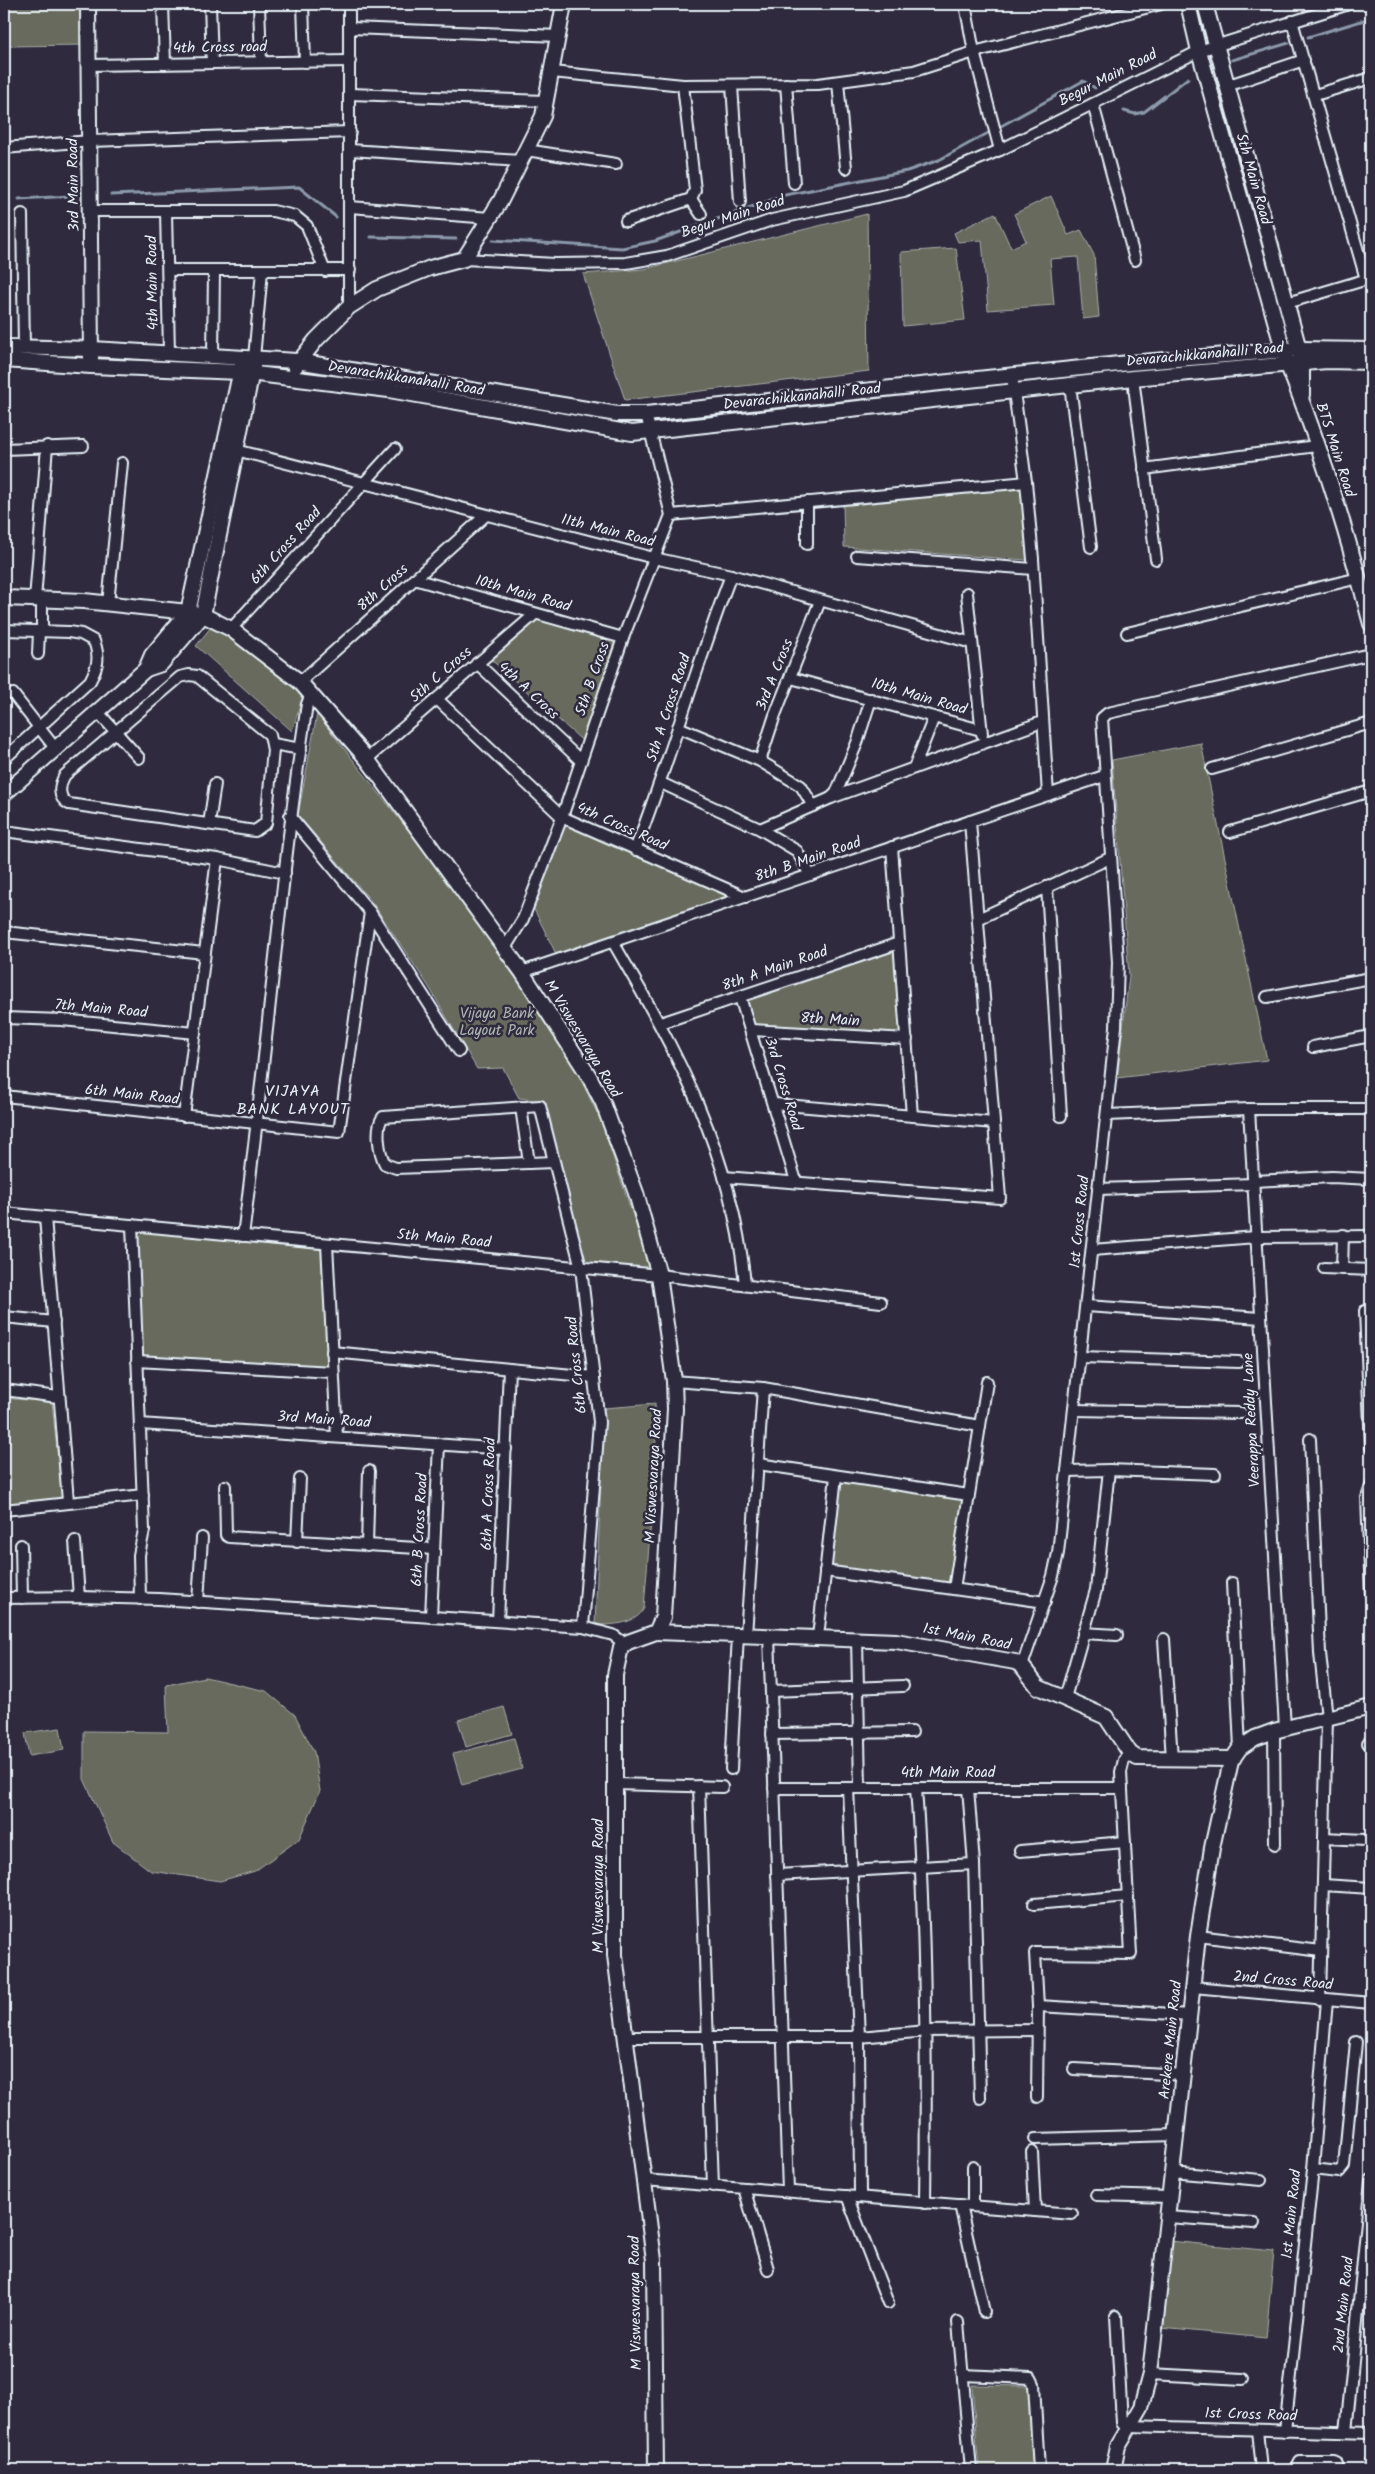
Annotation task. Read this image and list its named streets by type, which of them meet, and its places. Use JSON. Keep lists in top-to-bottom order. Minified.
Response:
{"streets":{"street":["4th Cross road","Begur Main Road","5th Main Road","3rd Main Road","4th Main Road","Devarachikkanahalli Road","BTS Main Road","11th Main Road","6th Cross Road","8th Cross","10th Main Road","5th C Cross","3rd A Cross","5th B Cross","4th A Cross","5th A Cross Road","4th Cross Road","8th B Main Road","8th A Main Road","7th Main Road","8th Main","M Viswesvaraya Road","3rd Cross Road","6th Main Road","1st Cross Road","Veerappa Reddy Lane","6th A Cross Road","6th B Cross Road","1st Main Road","2nd Cross Road","Arekere Main Road","2nd Main Road"]},"crossings":[["4th Cross road","3rd Main Road"],["Begur Main Road","5th Main Road"],["Begur Main Road","Devarachikkanahalli Road"],["5th Main Road","Devarachikkanahalli Road"],["5th Main Road","BTS Main Road"],["5th Main Road","6th Cross Road"],["5th Main Road","M Viswesvaraya Road"],["3rd Main Road","Devarachikkanahalli Road"],["3rd Main Road","6th A Cross Road"],["3rd Main Road","6th B Cross Road"],["4th Main Road","Devarachikkanahalli Road"],["Devarachikkanahalli Road","BTS Main Road"],["11th Main Road","6th Cross Road"],["11th Main Road","8th Cross"],["11th Main Road","3rd A Cross"],["11th Main Road","5th B Cross"],["11th Main Road","5th A Cross Road"],["6th Cross Road","M Viswesvaraya Road"],["8th Cross","10th Main Road"],["8th Cross","M Viswesvaraya Road"],["10th Main Road","5th C Cross"],["10th Main Road","3rd A Cross"],["10th Main Road","5th B Cross"],["5th C Cross","4th A Cross"],["5th C Cross","4th Cross Road"],["5th C Cross","M Viswesvaraya Road"],["5th B Cross","4th A Cross"],["5th B Cross","4th Cross Road"],["5th B Cross","M Viswesvaraya Road"],["5th A Cross Road","4th Cross Road"],["4th Cross Road","8th B Main Road"],["8th B Main Road","M Viswesvaraya Road"],["8th B Main Road","1st Cross Road"],["8th A Main Road","3rd Cross Road"],["8th Main","3rd Cross Road"],["M Viswesvaraya Road","1st Main Road"],["1st Cross Road","1st Main Road"],["1st Cross Road","Arekere Main Road"],["1st Cross Road","2nd Main Road"],["1st Main Road","2nd Cross Road"],["2nd Cross Road","Arekere Main Road"]],"districts":["VIJAYA BANK LAYOUT"],"parks":["Vijaya Bank Layout Park"]}
